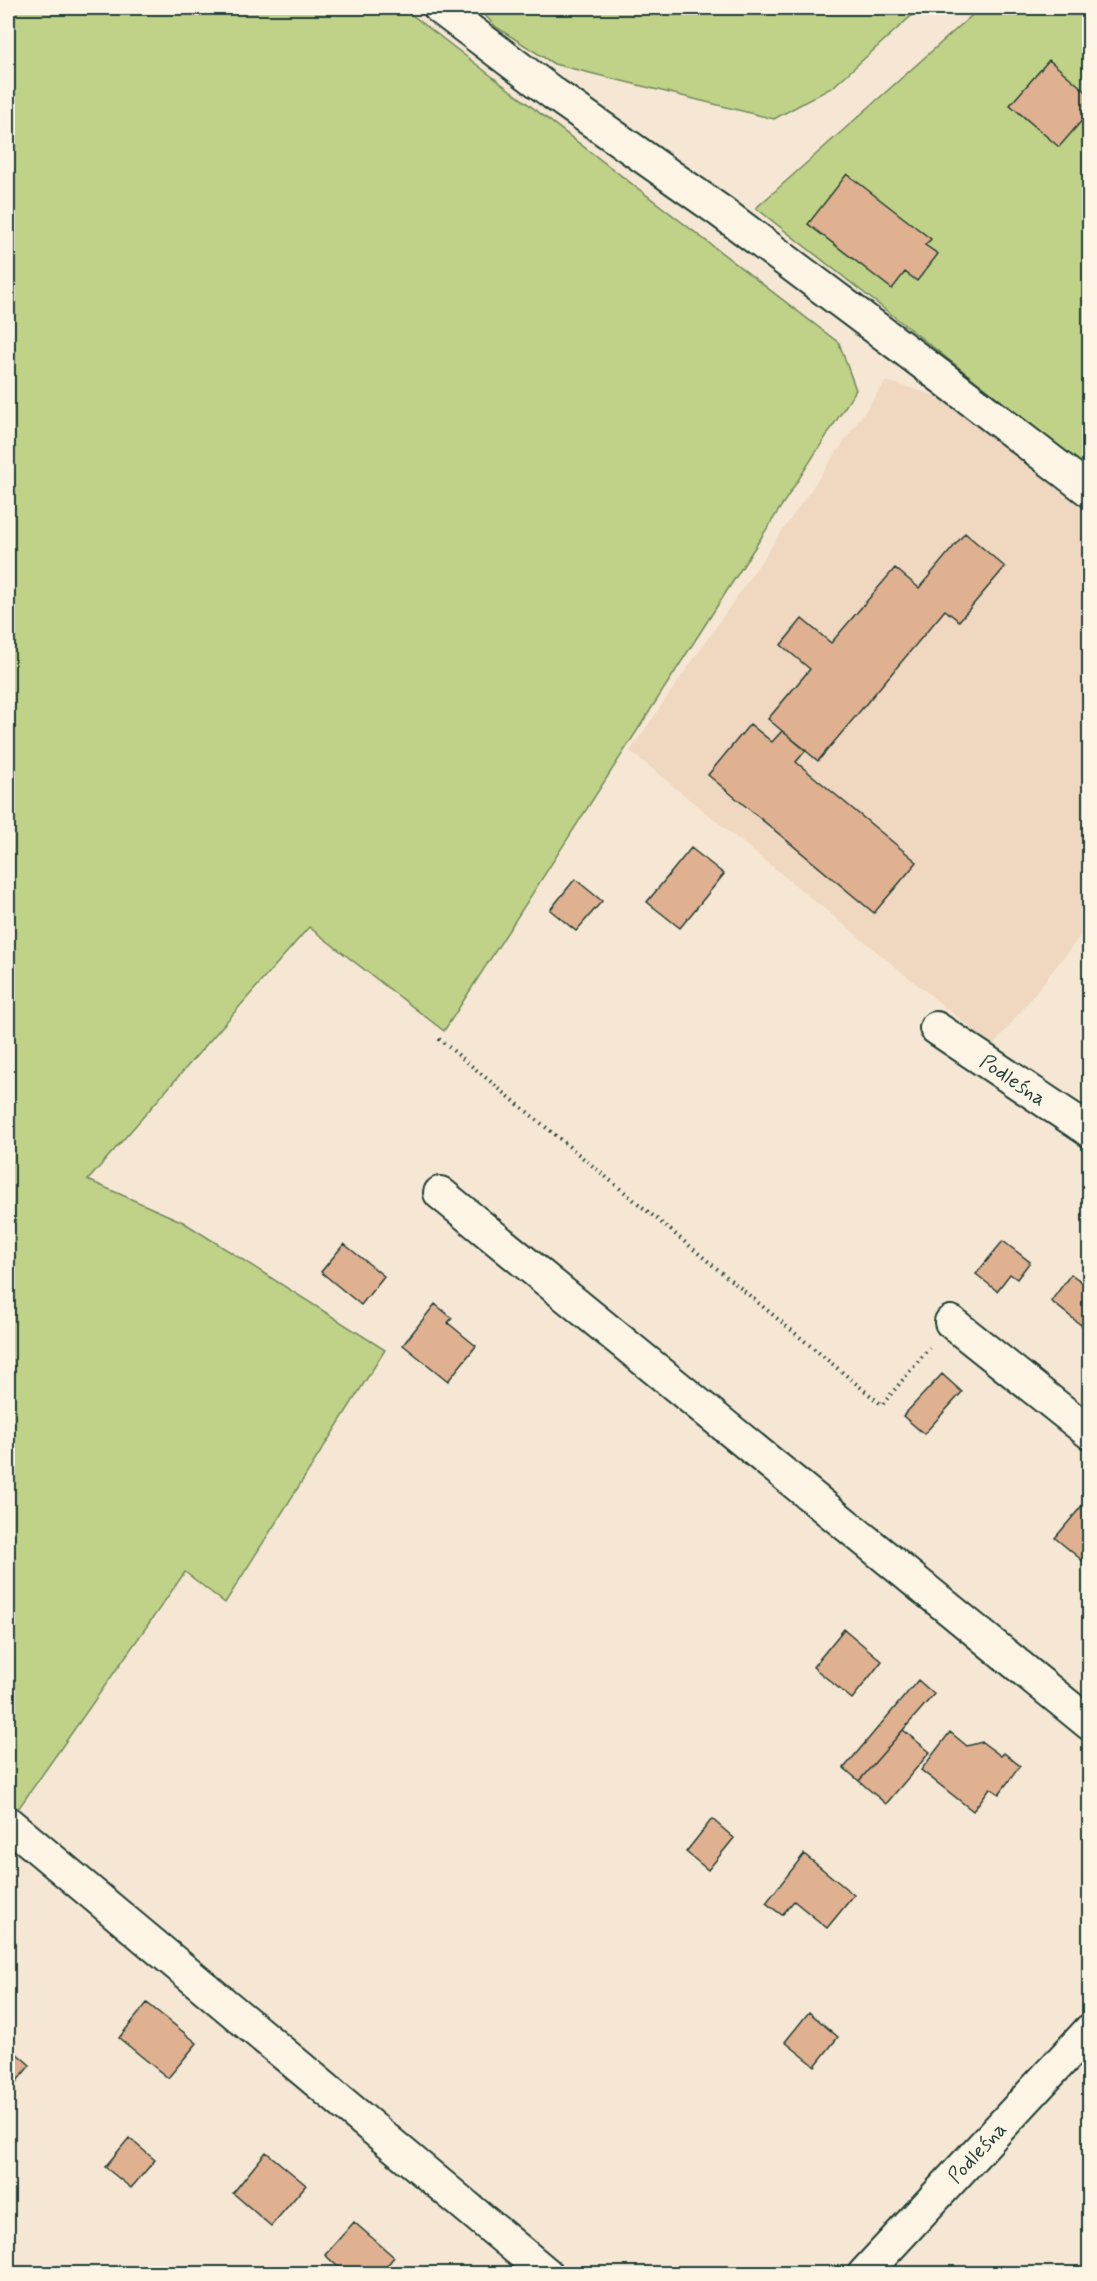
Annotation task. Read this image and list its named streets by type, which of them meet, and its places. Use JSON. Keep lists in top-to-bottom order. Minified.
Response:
{"streets":{"street":["Podleśna"]}}
